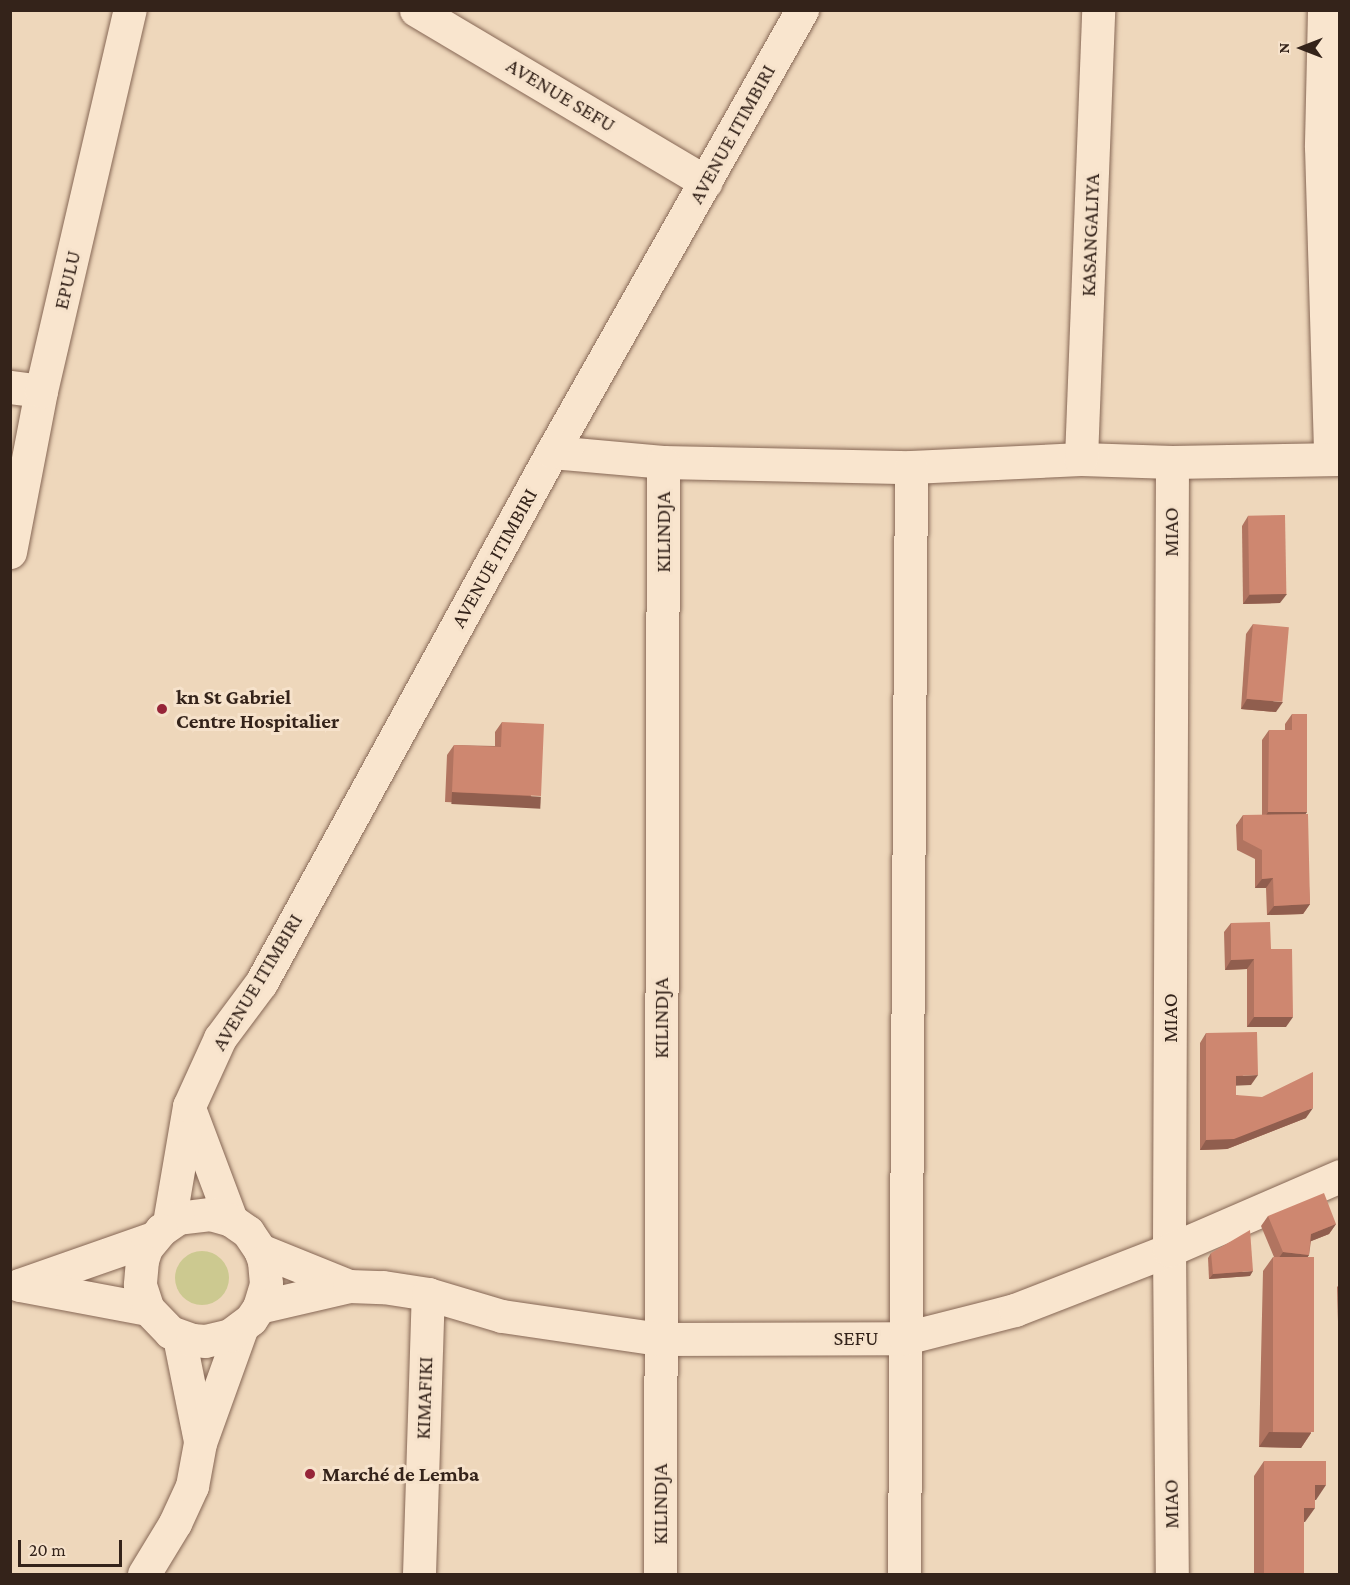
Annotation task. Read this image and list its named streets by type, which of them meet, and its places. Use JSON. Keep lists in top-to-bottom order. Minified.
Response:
{"streets":{"street":["AVENUE SEFU","AVENUE ITIMBIRI","KASANGALIYA","EPULU","KILINDJA","MIAO","SEFU","KIMAFIKI"]},"crossings":[["AVENUE SEFU","AVENUE ITIMBIRI"],["KILINDJA","SEFU"],["MIAO","SEFU"],["SEFU","KIMAFIKI"]],"places":["kn St Gabriel Centre Hospitalier","Marché de Lemba"],"scale_bar":"20 m","north":"left"}
